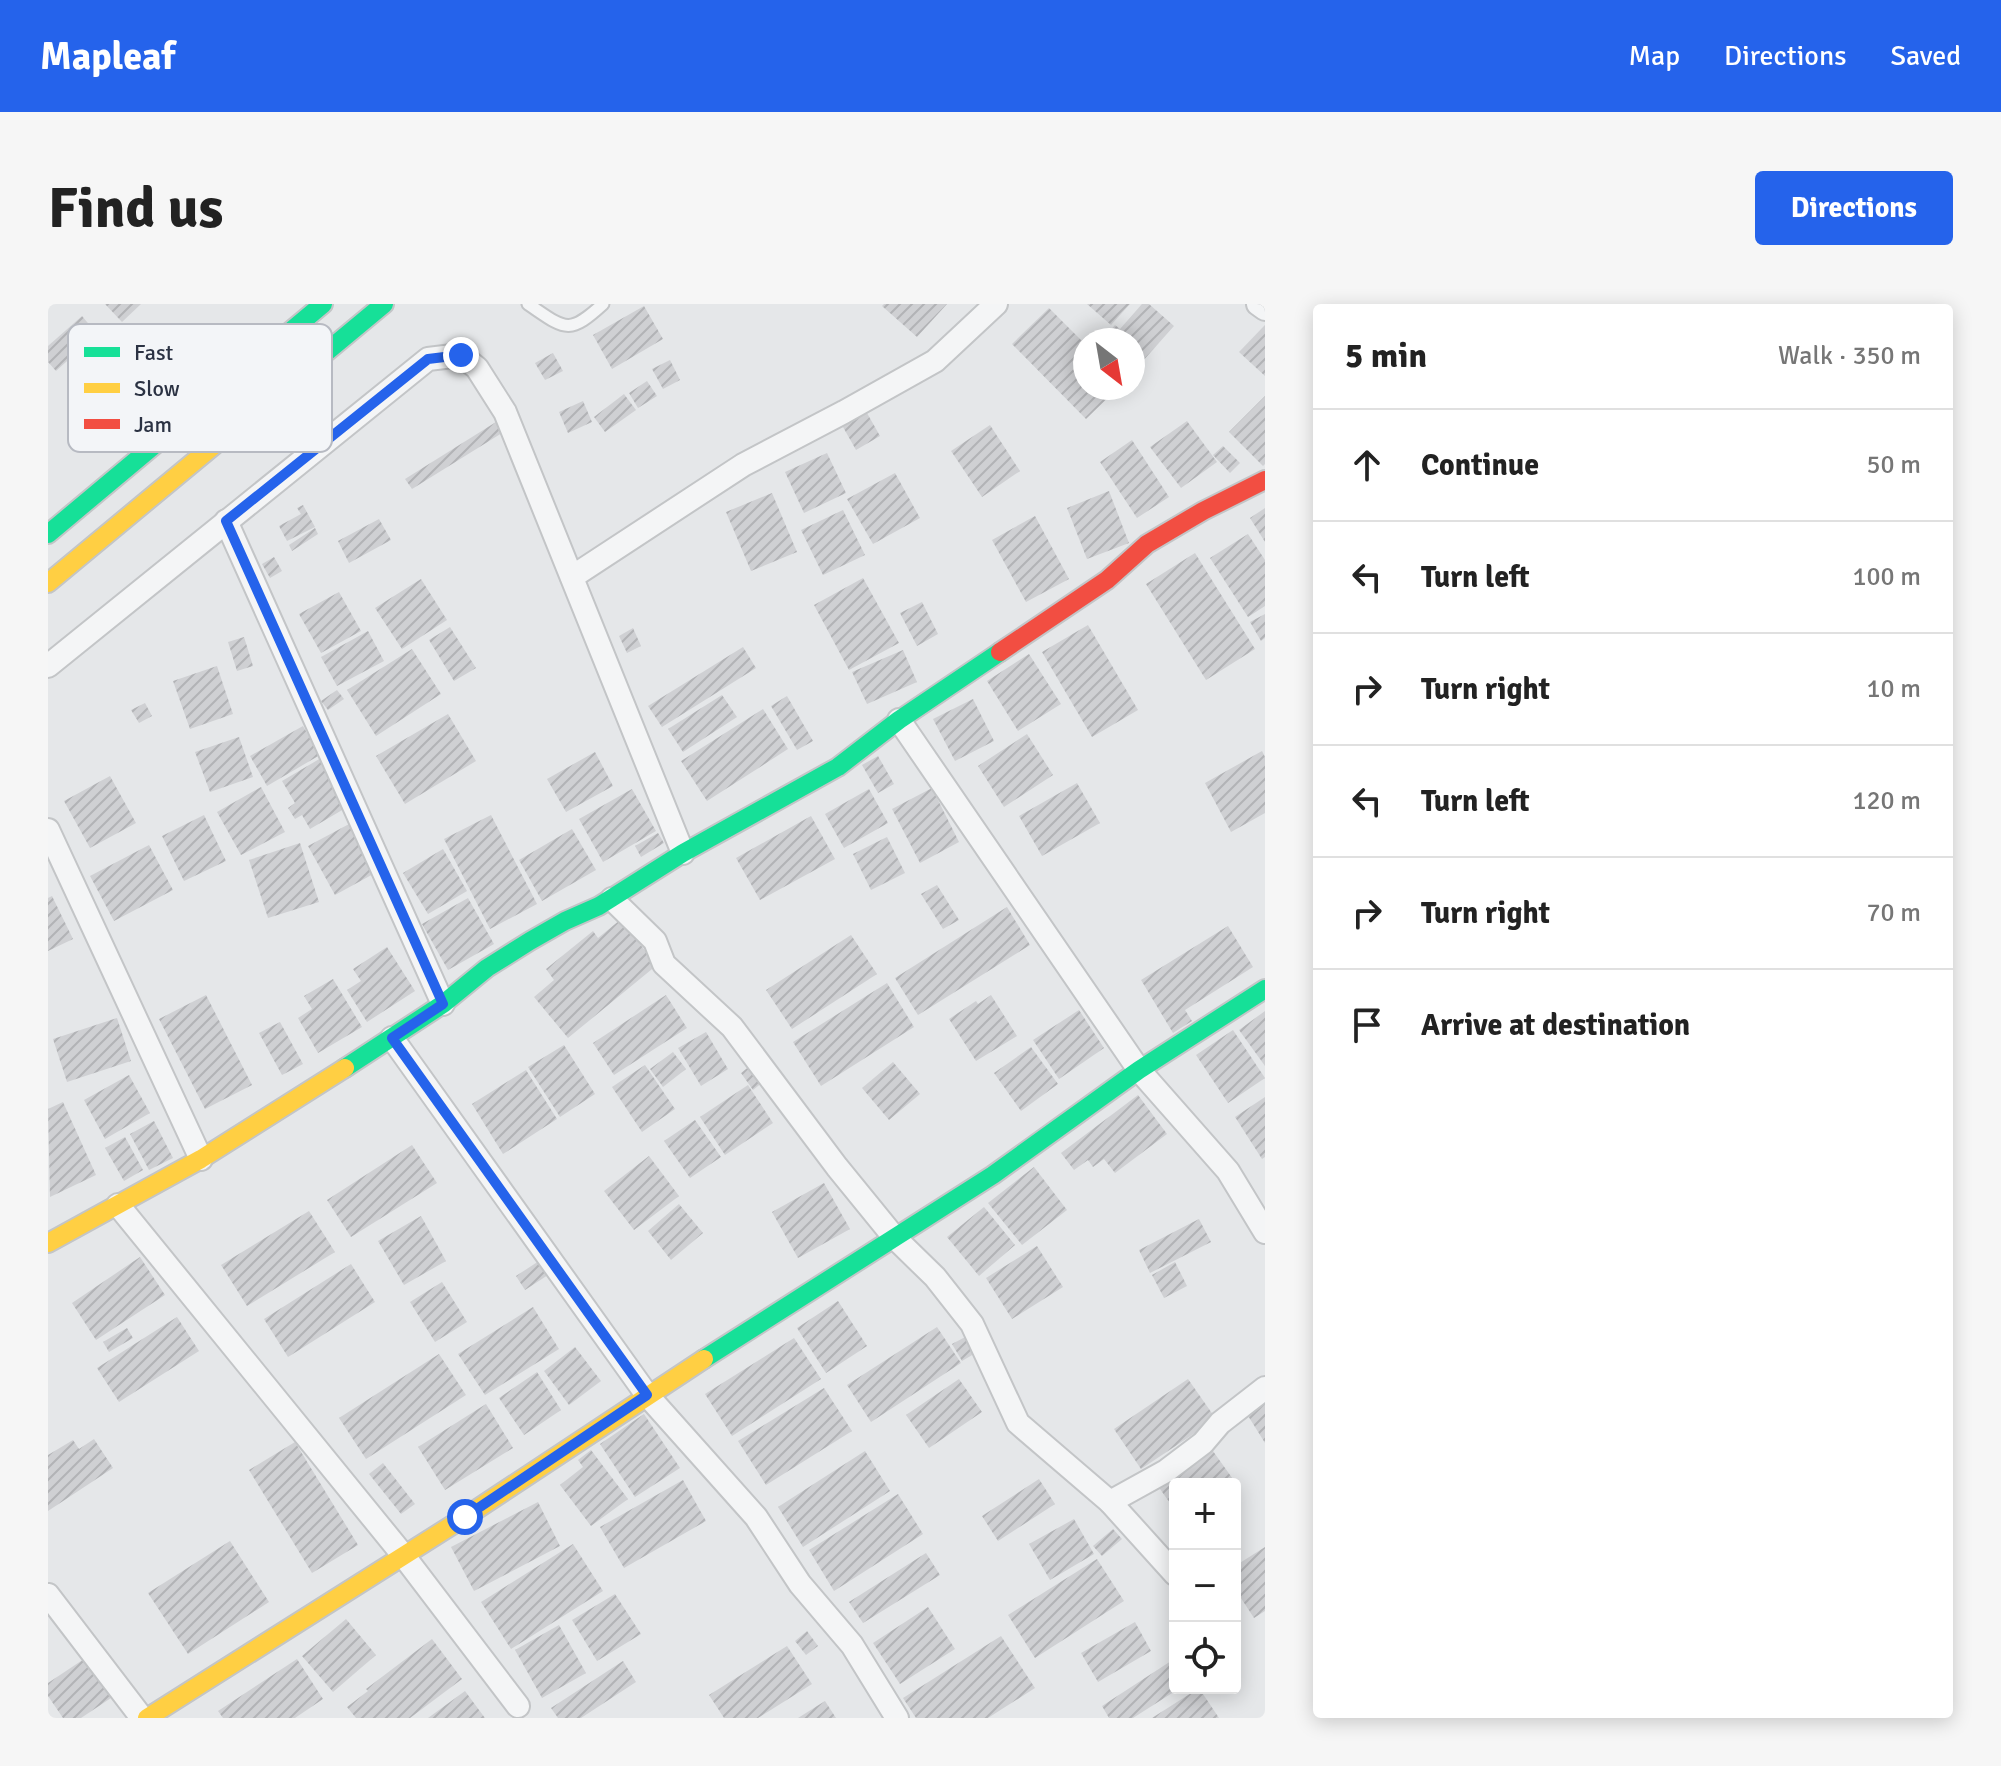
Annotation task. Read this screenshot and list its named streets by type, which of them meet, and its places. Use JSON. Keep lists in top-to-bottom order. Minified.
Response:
{"legend":["Fast","Slow","Jam"],"north":"bottom right","page":{"header":"Mapleaf","nav":["Map","Directions","Saved"],"buttons":"Directions","title":"Find us","heading":["5 min","Walk · 350 m"],"list":[["Continue","50 m"],["Turn left","100 m"],["Turn right","10 m"],["Turn left","120 m"],["Turn right","70 m"],"Arrive at destination"],"map_buttons":["+","−"]}}
